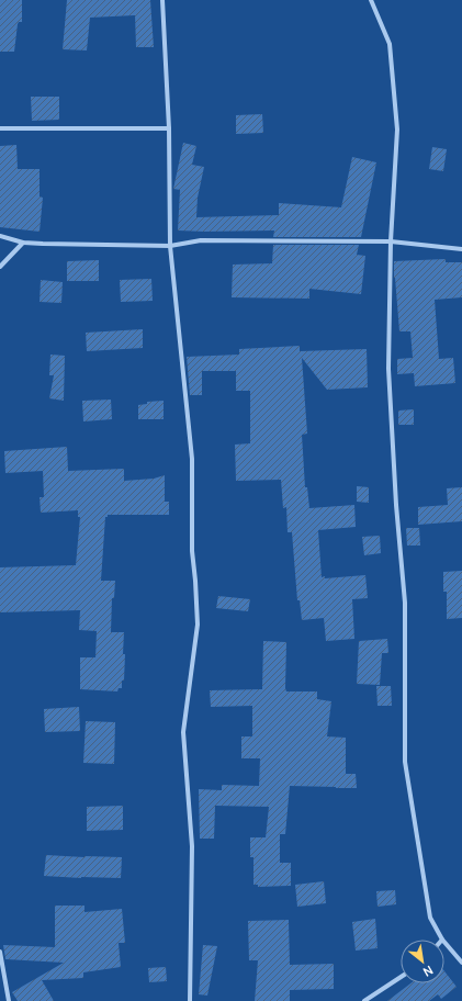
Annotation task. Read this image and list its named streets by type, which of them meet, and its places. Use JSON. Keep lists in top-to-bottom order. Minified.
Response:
{"north":"bottom right"}
